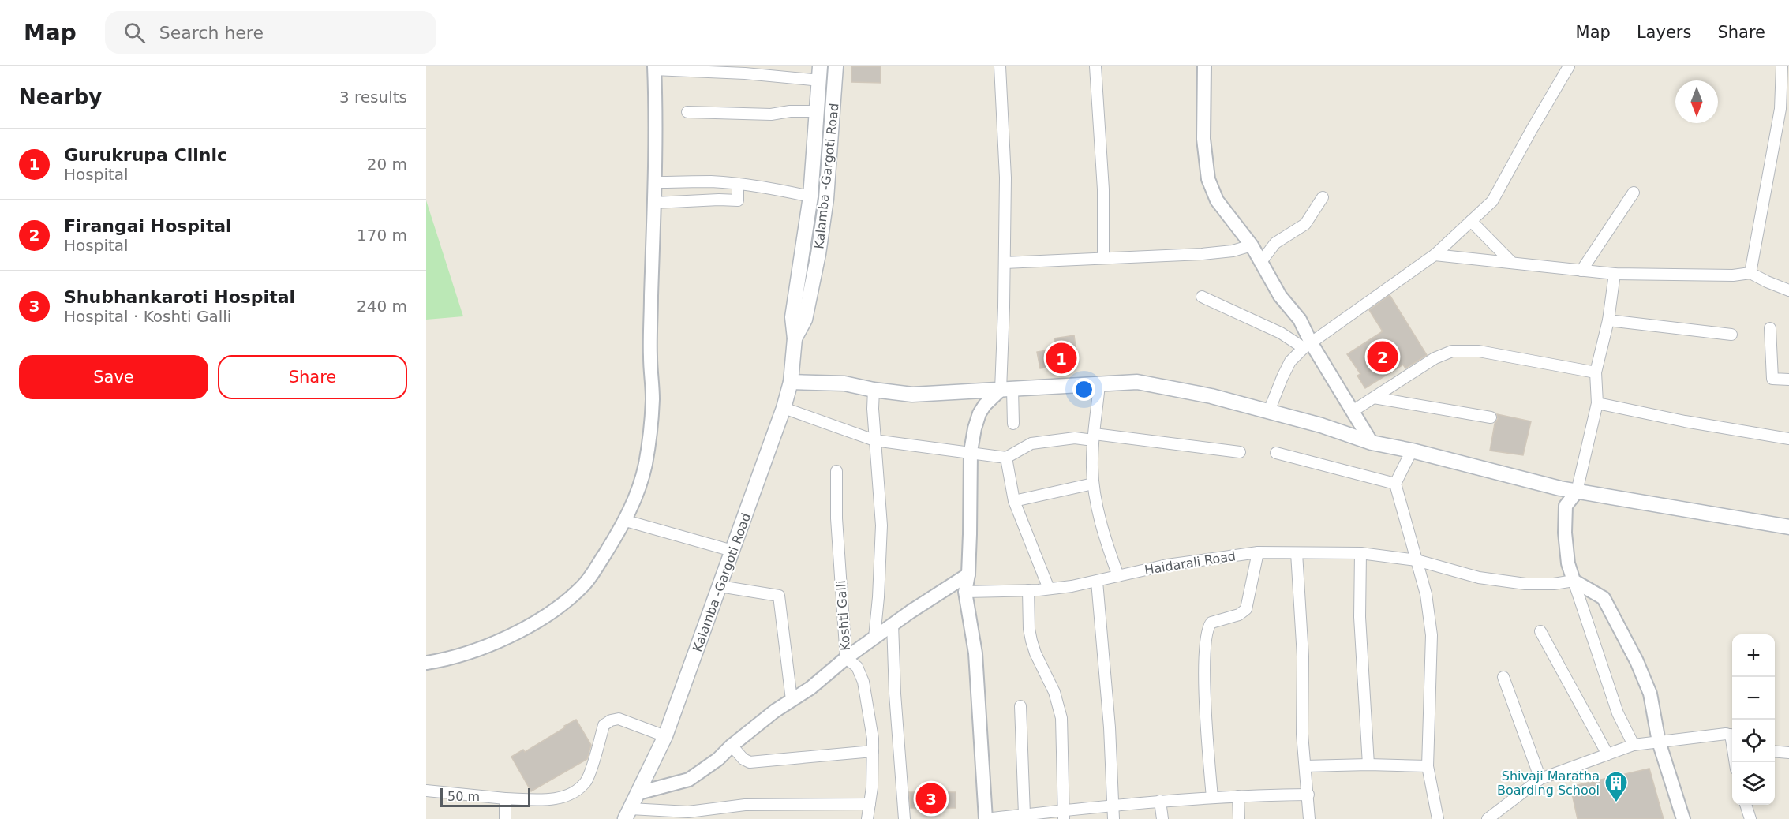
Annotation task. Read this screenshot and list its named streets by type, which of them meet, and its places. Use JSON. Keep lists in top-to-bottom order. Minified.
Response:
{"streets":{"main road":["Kalamba -Gargoti Road"],"street":["Haidarali Road","Koshti Galli"]},"places":{"building":["Shivaji Maratha Boarding School"]},"scale_bar":"50 m","north":"bottom","page":{"header":"Map","search":"Search here","nav":["Map","Layers","Share"],"heading":["Nearby","3 results"],"list":[{"mark":"1","name":"Gurukrupa Clinic","note":"Hospital","value":"20 m"},{"mark":"2","name":"Firangai Hospital","note":"Hospital","value":"170 m"},{"mark":"3","name":"Shubhankaroti Hospital","note":"Hospital · Koshti Galli","value":"240 m"}],"pins":["2","1","3"],"buttons":["Save","Share"],"map_buttons":["+","−"],"scale":"50 m"}}
